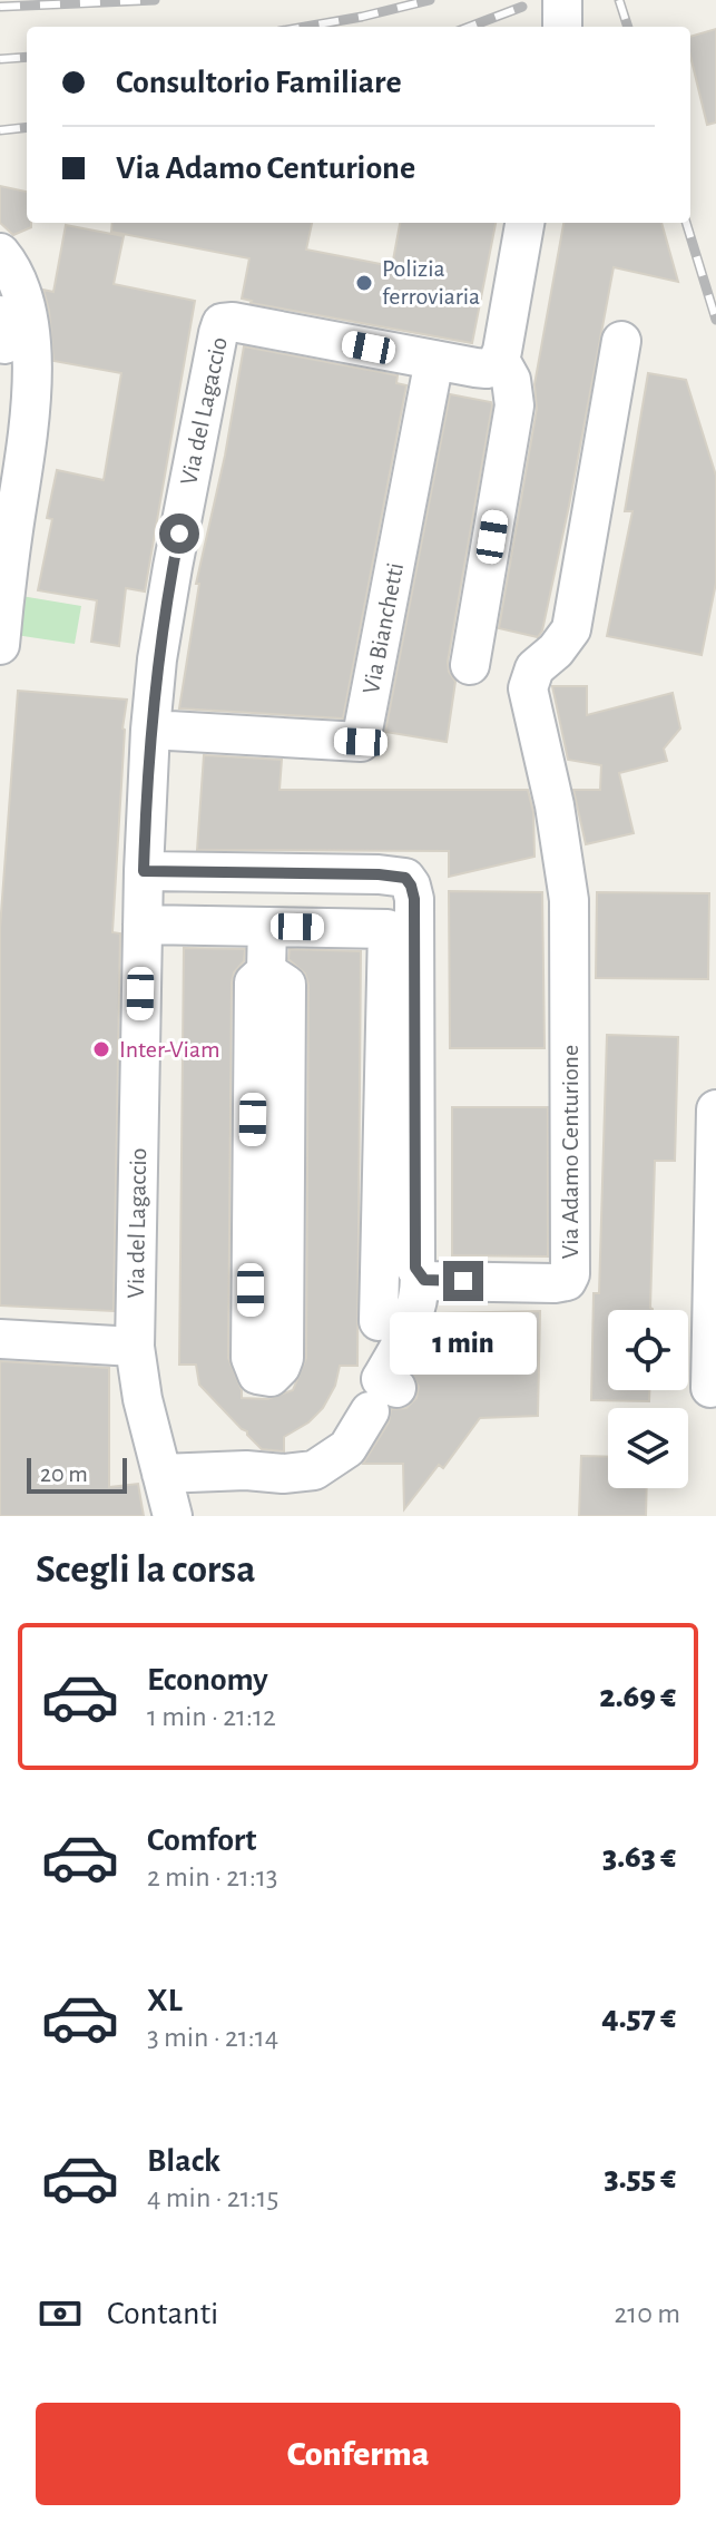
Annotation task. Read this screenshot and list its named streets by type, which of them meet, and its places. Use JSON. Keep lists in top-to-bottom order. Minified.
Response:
{"streets":{"street":["Via del Lagaccio","Via Bianchetti","Via Adamo Centurione"]},"crossings":[["Via del Lagaccio","Via Bianchetti"]],"places":["Polizia ferroviaria","Inter-Viam"],"scale_bar":"20 m","page":{"banner":["Consultorio Familiare","Via Adamo Centurione"],"bubble":"1 min","scale":"20 m","heading":"Scegli la corsa","list":[{"name":"Economy","note":"1 min · 21:12","value":"2.69 €"},{"name":"Comfort","note":"2 min · 21:13","value":"3.63 €"},{"name":"XL","note":"3 min · 21:14","value":"4.57 €"},{"name":"Black","note":"4 min · 21:15","value":"3.55 €"}],"pay":["Contanti","210 m"],"buttons":"Conferma"}}
